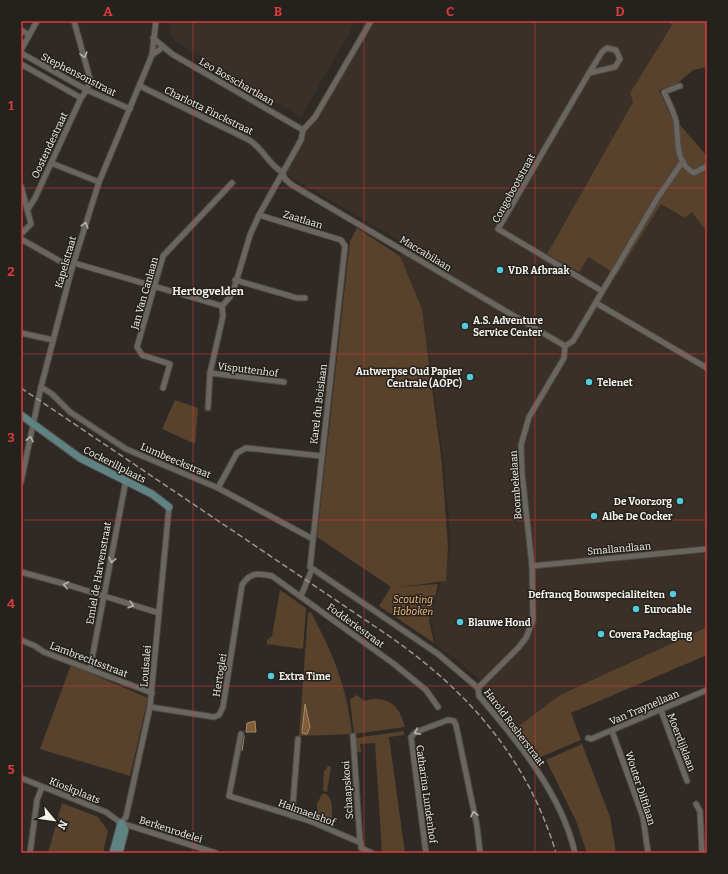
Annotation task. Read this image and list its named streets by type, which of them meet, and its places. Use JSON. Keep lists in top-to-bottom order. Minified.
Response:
{"streets":{"street":["Stephensonstraat","Leo Bosschartlaan","Charlotta Finckstraat","Oostendestraat","Congobootstraat","Zaatlaan","Maccabilaan","Kapelstraat","Jan Van Canlaan","Visputtenhof","Karel du Boislaan","Lumbeeckstraat","Cockerillplaats","Boombekelaan","Smallandlaan","Emiel de Harvenstraat","Fodderiestraat","Lambrechtsstraat","Louisalei","Hertoglei","Van Traynellaan","Harold Rosherstraat","Moerdijklaan","Wouter Dilftlaan","Kioskplaats","Schaapskooi","Catharina Lundenhof","Halmaelshof","Berkenrodelei"]},"crossings":[["Stephensonstraat","Oostendestraat"],["Stephensonstraat","Kapelstraat"],["Charlotta Finckstraat","Maccabilaan"],["Charlotta Finckstraat","Kapelstraat"],["Congobootstraat","Boombekelaan"],["Zaatlaan","Karel du Boislaan"],["Maccabilaan","Boombekelaan"],["Kapelstraat","Lumbeeckstraat"],["Kapelstraat","Cockerillplaats"],["Karel du Boislaan","Lumbeeckstraat"],["Karel du Boislaan","Harold Rosherstraat"],["Cockerillplaats","Emiel de Harvenstraat"],["Cockerillplaats","Louisalei"],["Boombekelaan","Smallandlaan"],["Boombekelaan","Harold Rosherstraat"],["Emiel de Harvenstraat","Lambrechtsstraat"],["Fodderiestraat","Hertoglei"],["Lambrechtsstraat","Louisalei"],["Louisalei","Hertoglei"],["Louisalei","Kioskplaats"],["Louisalei","Berkenrodelei"],["Van Traynellaan","Moerdijklaan"],["Van Traynellaan","Wouter Dilftlaan"],["Kioskplaats","Berkenrodelei"],["Schaapskooi","Halmaelshof"]],"one_way":["Emiel de Harvenstraat"],"districts":["Hertogvelden"],"parks":["Scouting Hoboken"],"places":["VDR Afbraak","A.S. Adventure Service Center","Antwerpse Oud Papier Centrale (AOPC)","Telenet","De Voorzorg","Albe De Cocker","Defrancq Bouwspecialiteiten","Eurocable","Blauwe Hond","Covera Packaging","Extra Time"],"north":"bottom right","grid":{"columns":["A","B","C","D"],"rows":["1","2","3","4","5"]}}
